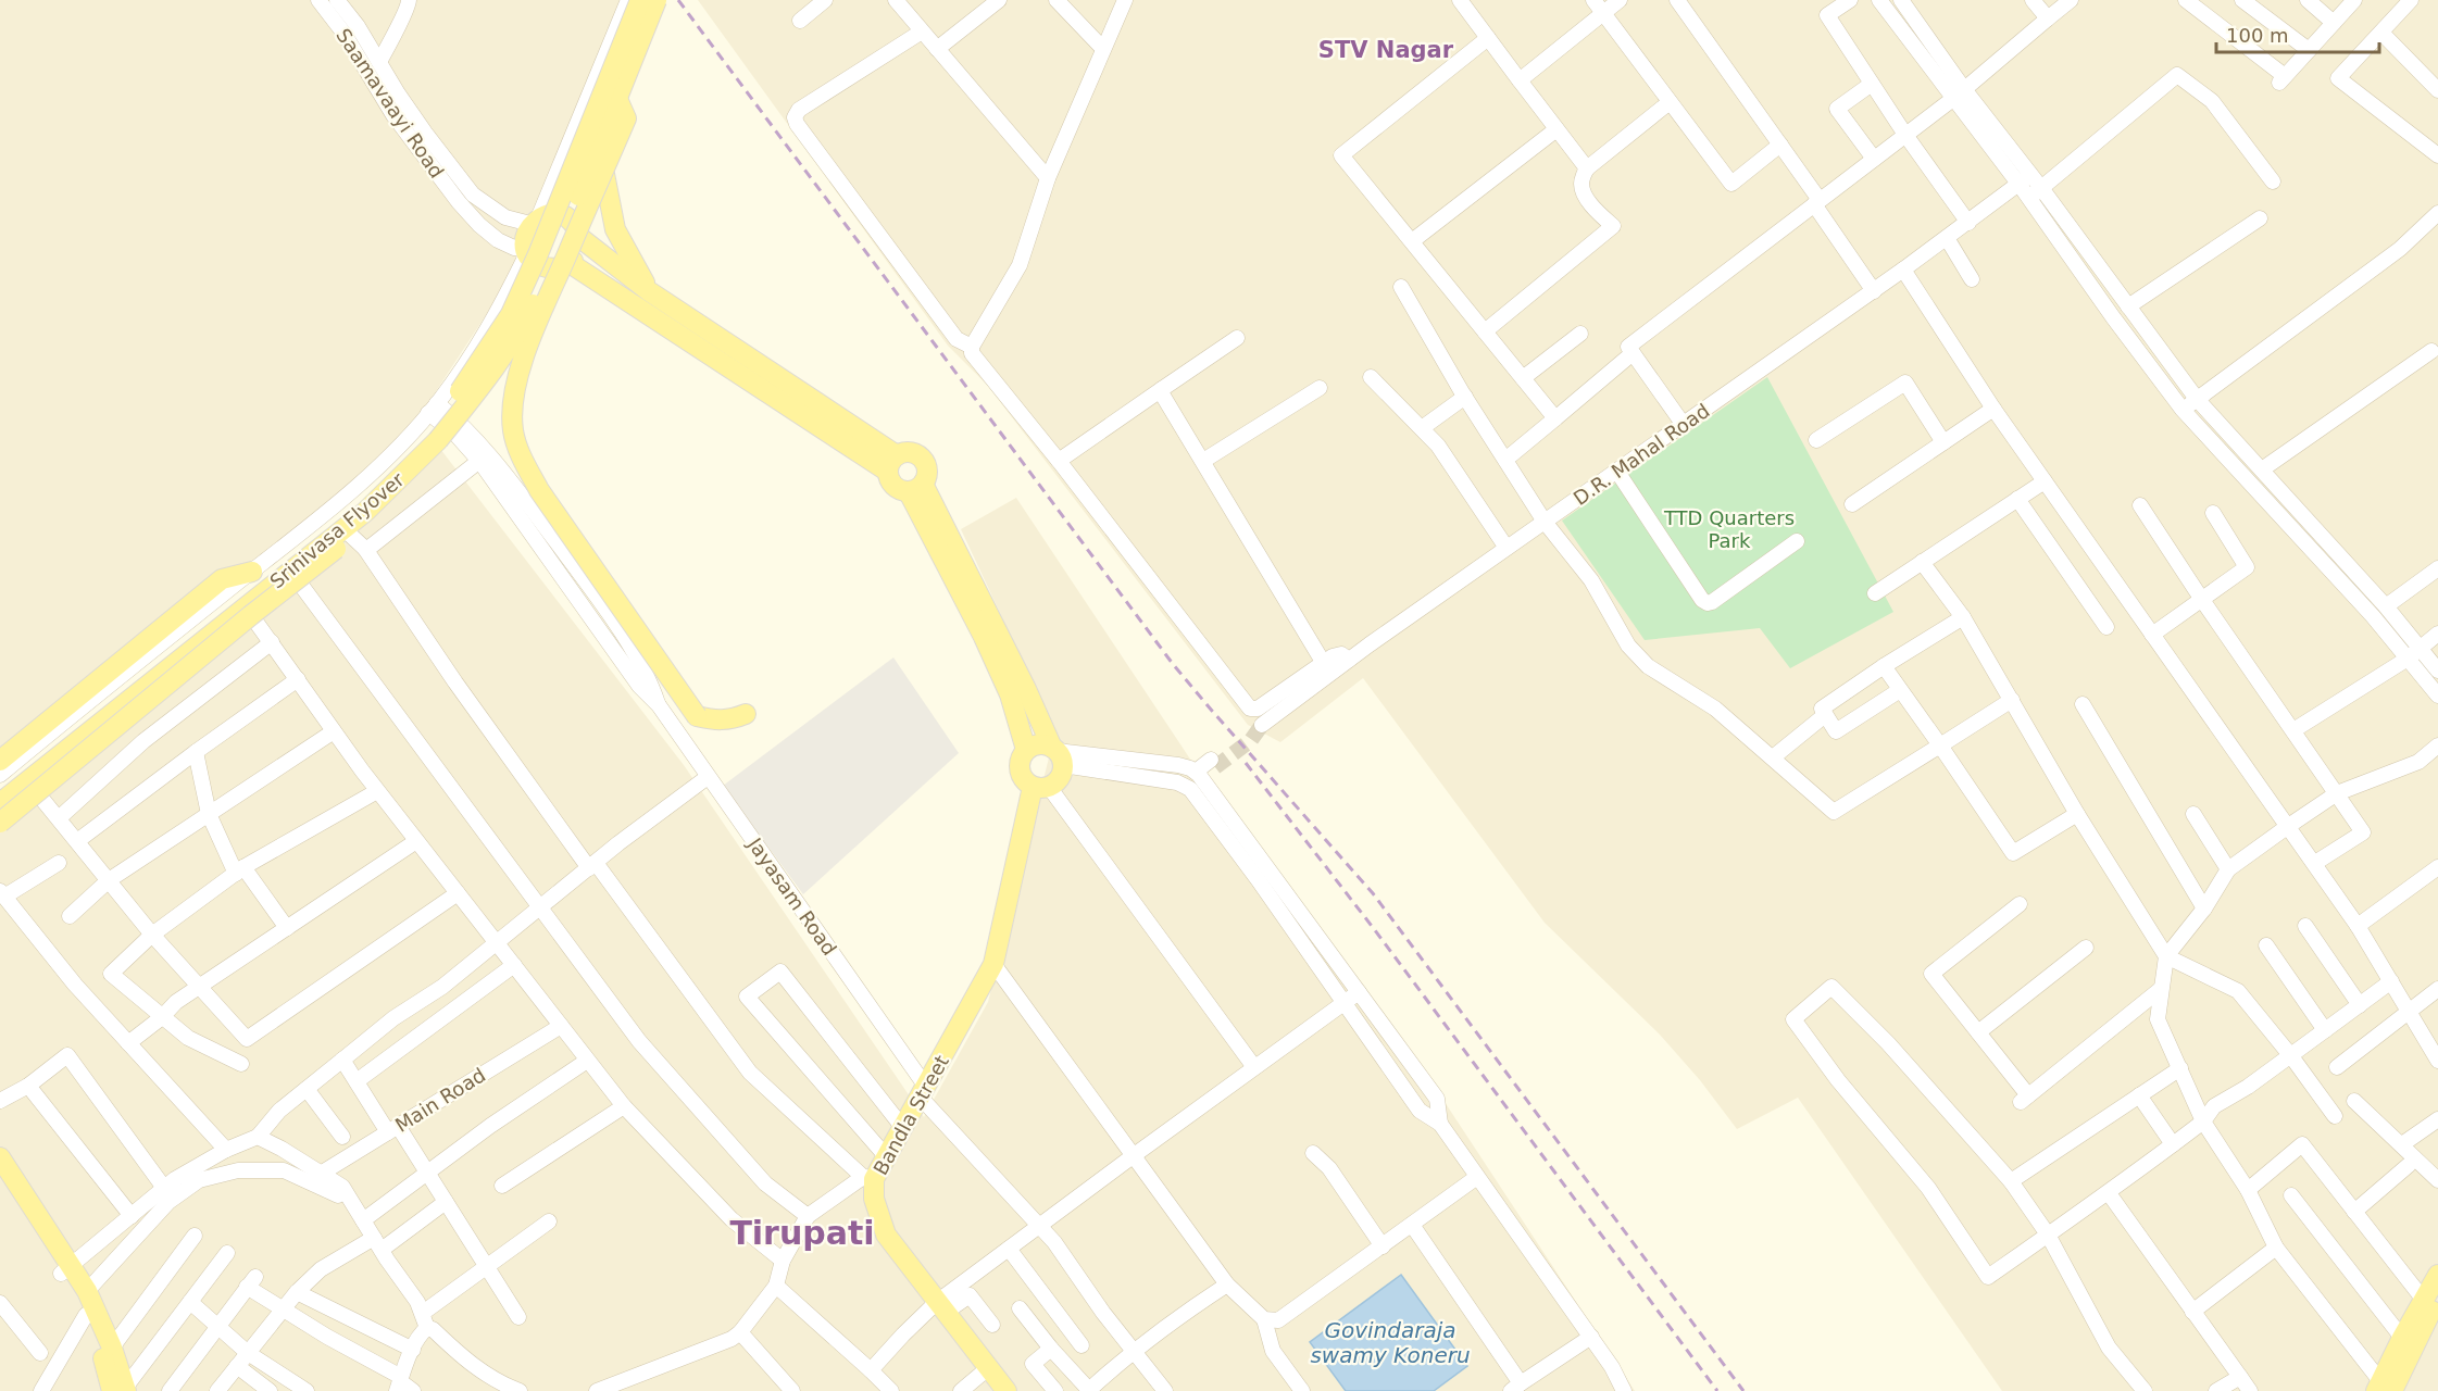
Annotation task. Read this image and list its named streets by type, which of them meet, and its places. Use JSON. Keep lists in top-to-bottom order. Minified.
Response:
{"streets":{"main road":["Srinivasa Flyover","Bandla Street"],"street":["Saamavaayi Road","D.R. Mahal Road","Jayasam Road","Main Road"]},"crossings":[["Jayasam Road","Bandla Street"]],"districts":["STV Nagar","Tirupati"],"water":["Govindaraja swamy Koneru"],"parks":["TTD Quarters Park"],"scale_bar":"100 m"}
